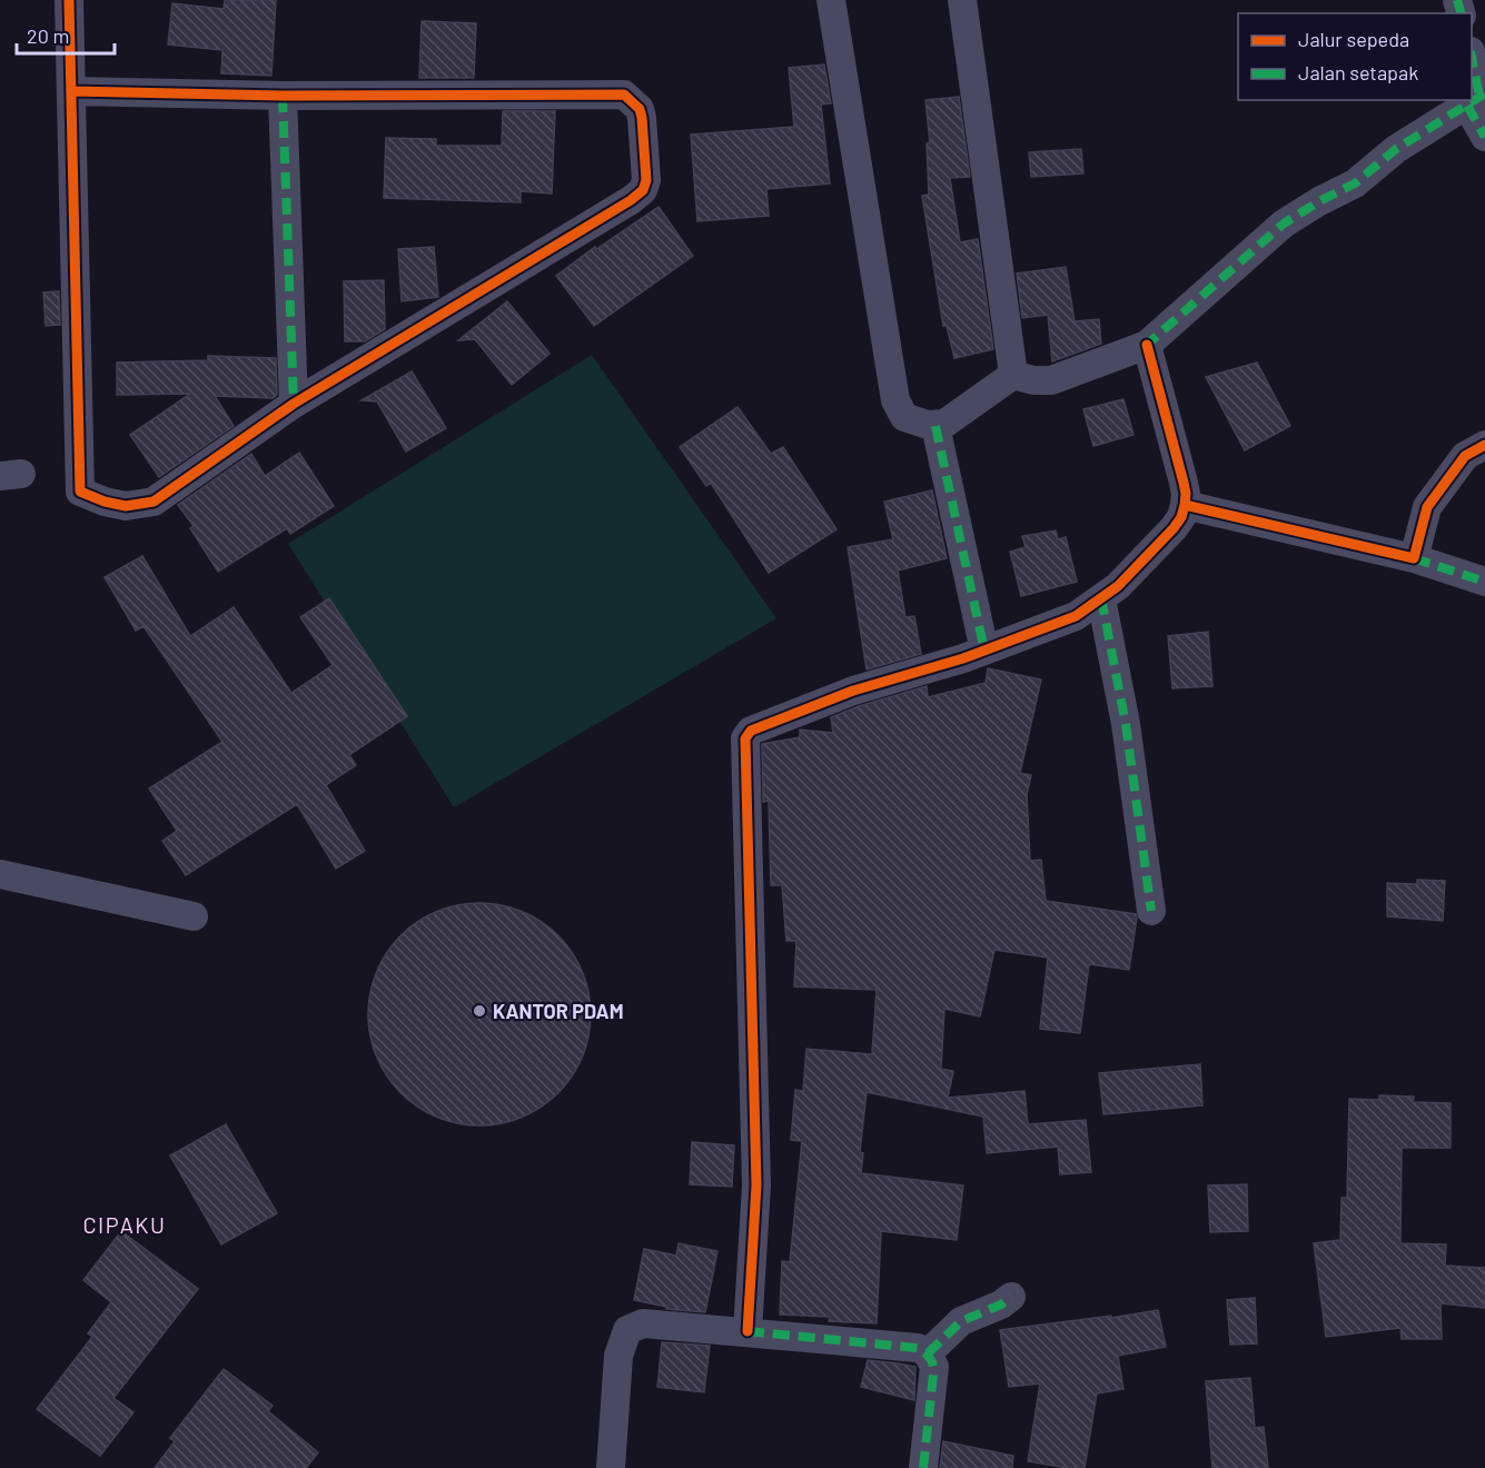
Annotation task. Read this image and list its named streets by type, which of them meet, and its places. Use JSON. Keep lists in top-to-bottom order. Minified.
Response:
{"districts":["CIPAKU"],"places":["KANTOR PDAM"],"legend":["Jalur sepeda","Jalan setapak"],"scale_bar":"20 m"}
